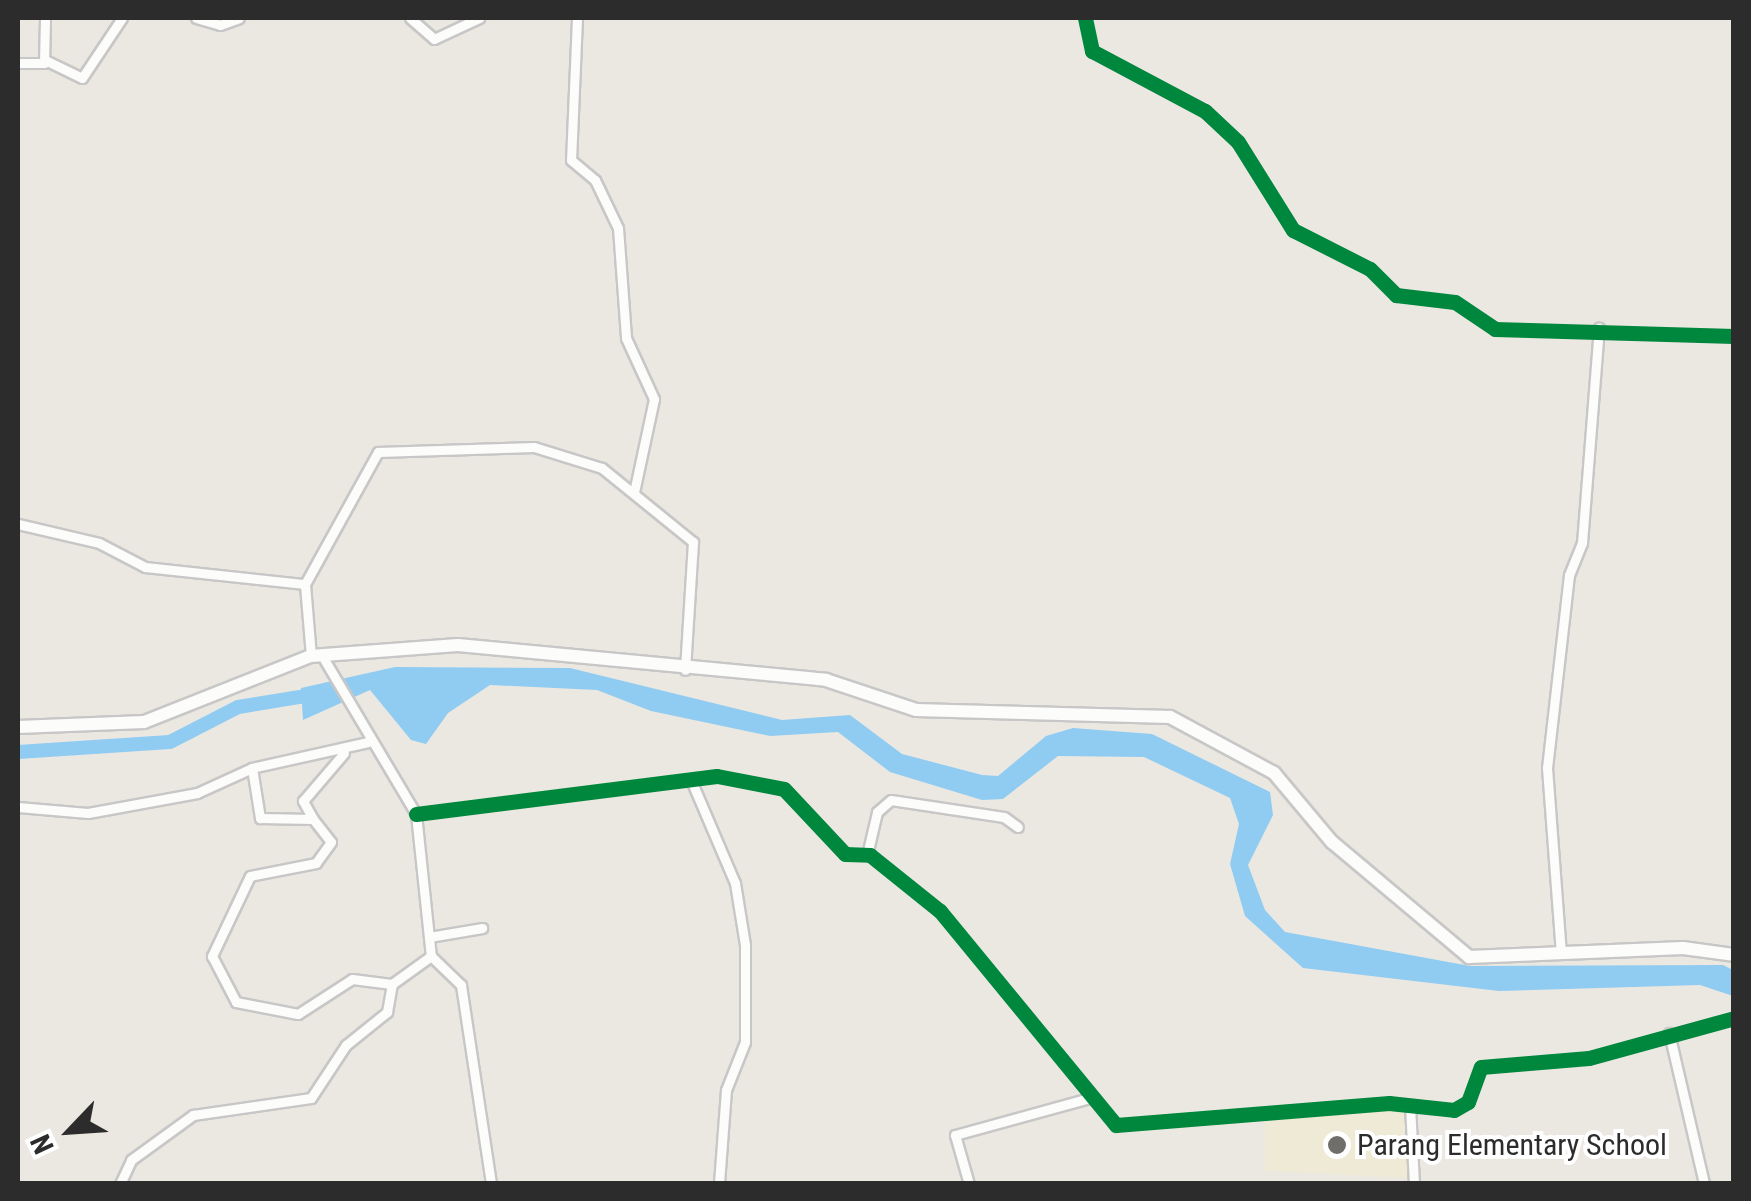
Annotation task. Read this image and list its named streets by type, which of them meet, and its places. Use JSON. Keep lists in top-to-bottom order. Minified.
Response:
{"places":["Parang Elementary School"],"north":"bottom left"}
